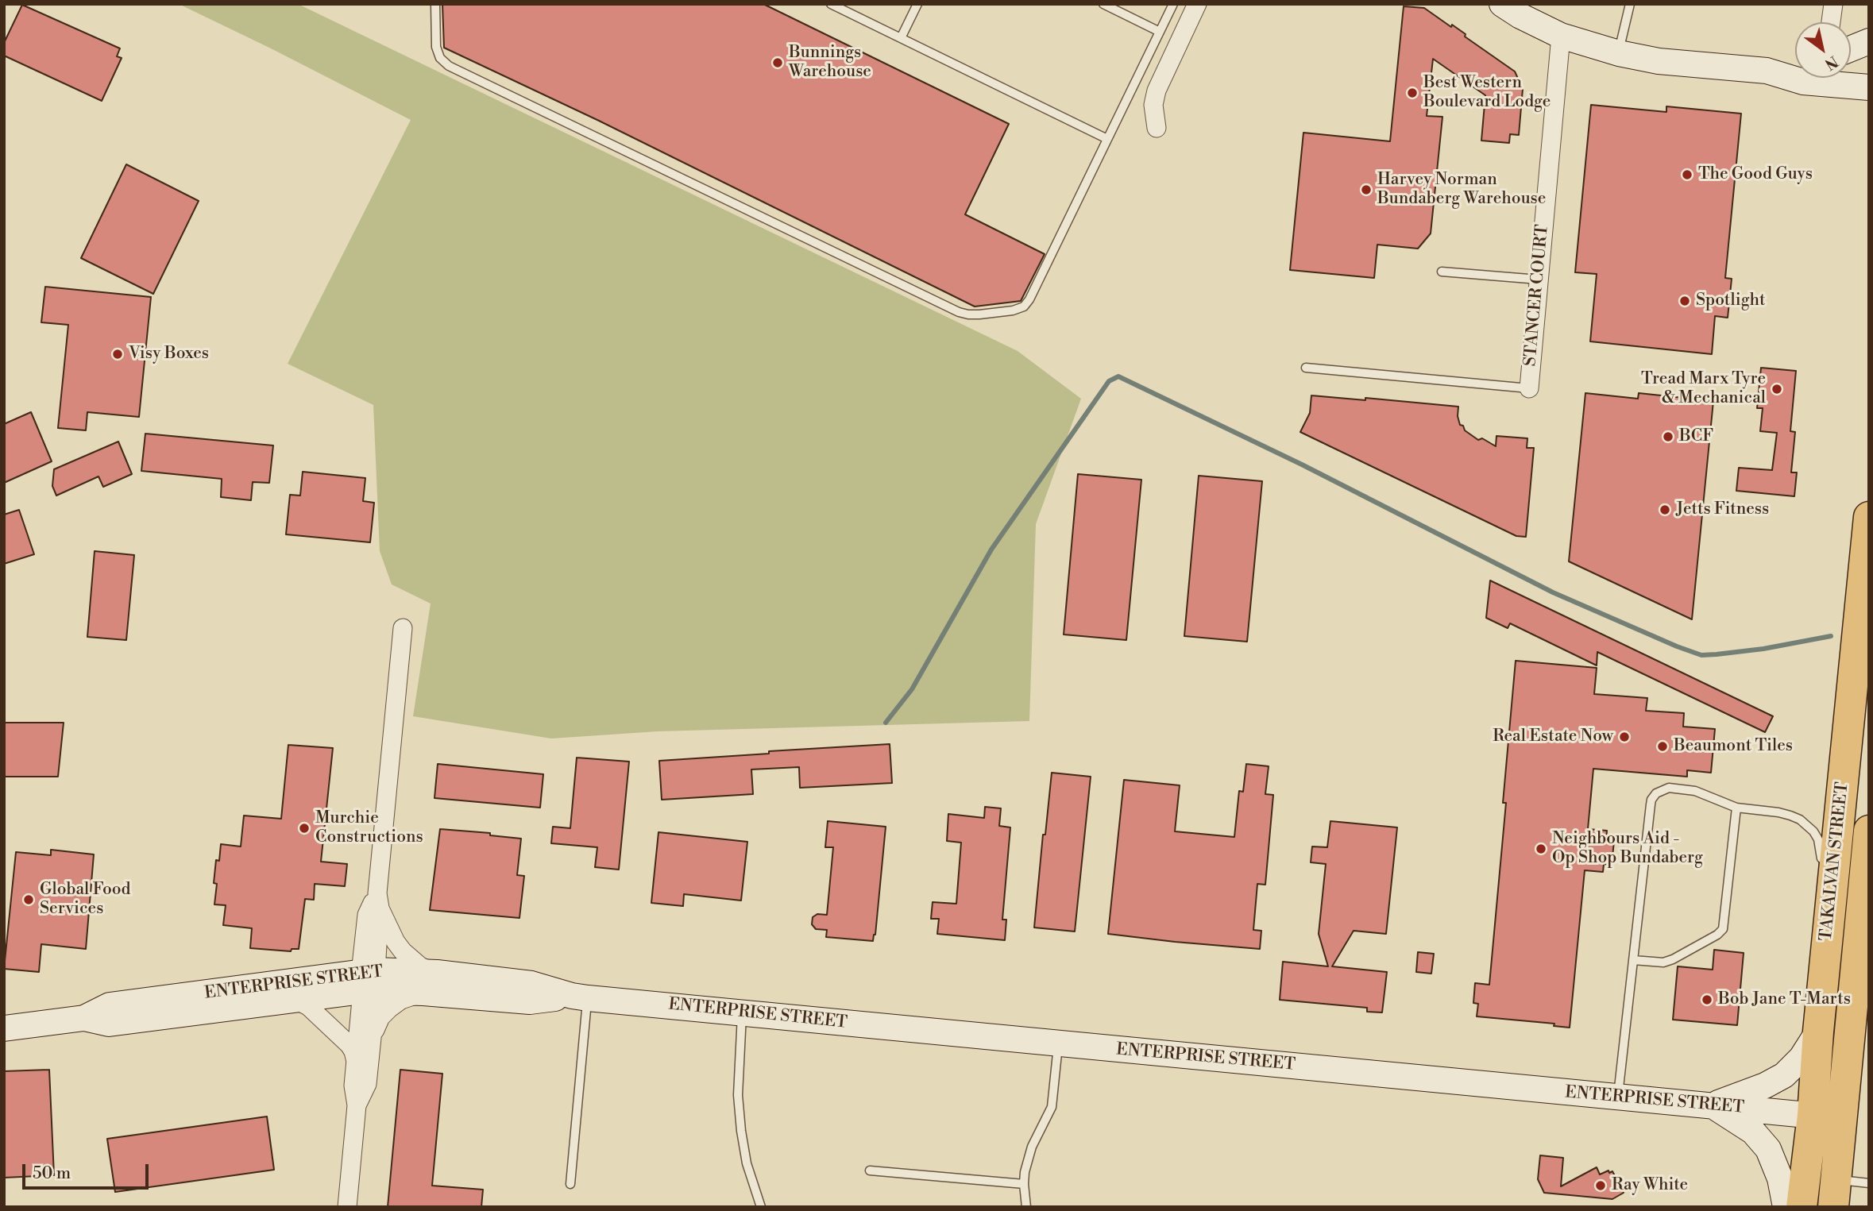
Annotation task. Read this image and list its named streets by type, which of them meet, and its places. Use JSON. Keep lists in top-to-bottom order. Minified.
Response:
{"streets":{"highway":["TAKALVAN STREET"],"street":["STANCER COURT","ENTERPRISE STREET"]},"crossings":[["TAKALVAN STREET","ENTERPRISE STREET"]],"places":["Bunnings Warehouse","Best Western Boulevard Lodge","The Good Guys","Harvey Norman Bundaberg Warehouse","Spotlight","Visy Boxes","Tread Marx Tyre & Mechanical","BCF","Jetts Fitness","Real Estate Now","Beaumont Tiles","Murchie Constructions","Neighbours Aid - Op Shop Bundaberg","Global Food Services","Bob Jane T-Marts","Ray White"],"scale_bar":"50 m","north":"bottom right"}
